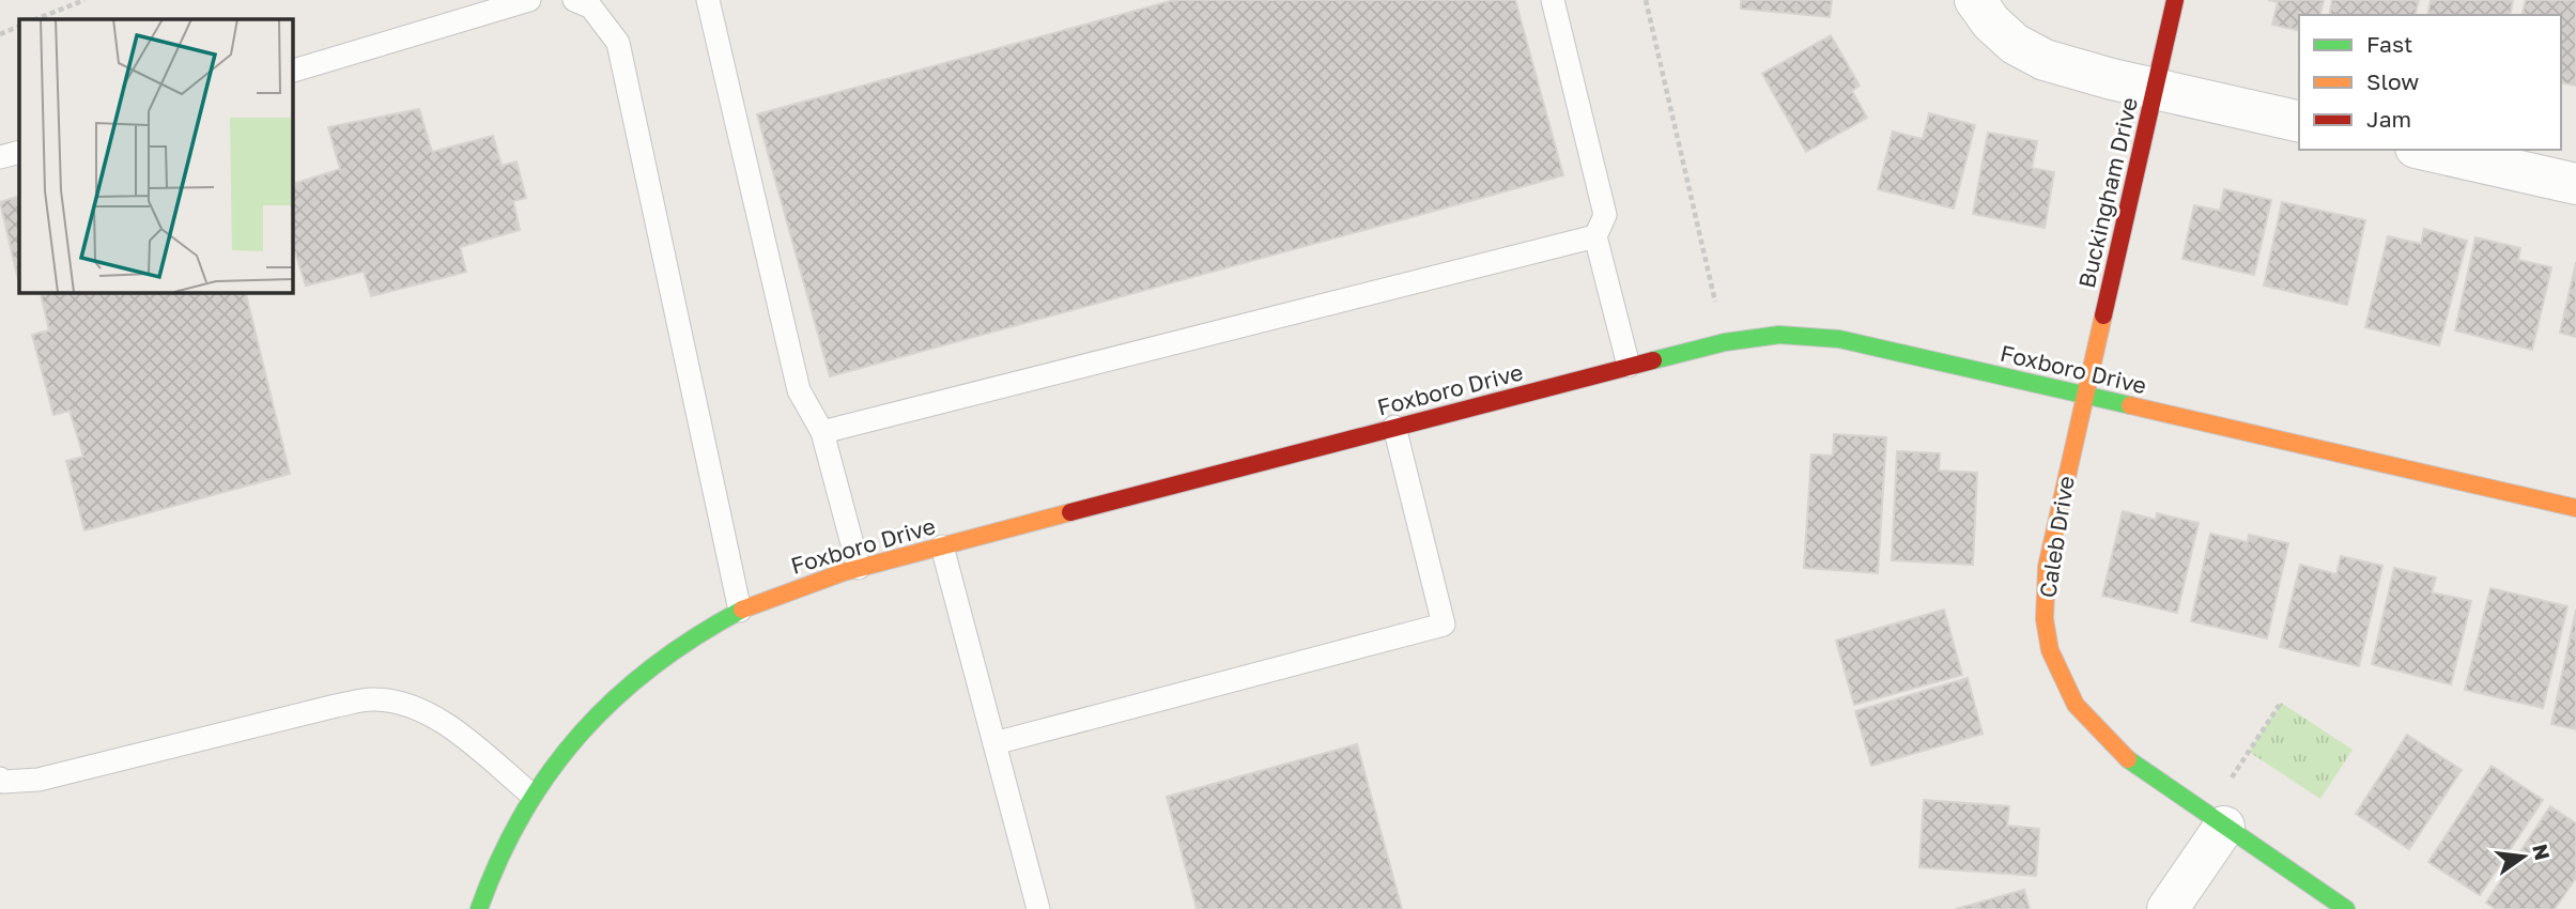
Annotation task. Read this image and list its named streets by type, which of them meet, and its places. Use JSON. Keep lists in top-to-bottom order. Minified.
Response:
{"streets":{"street":["Buckingham Drive","Foxboro Drive","Caleb Drive"]},"crossings":[["Buckingham Drive","Foxboro Drive"],["Buckingham Drive","Caleb Drive"],["Foxboro Drive","Caleb Drive"]],"legend":["Fast","Slow","Jam"],"north":"right"}
